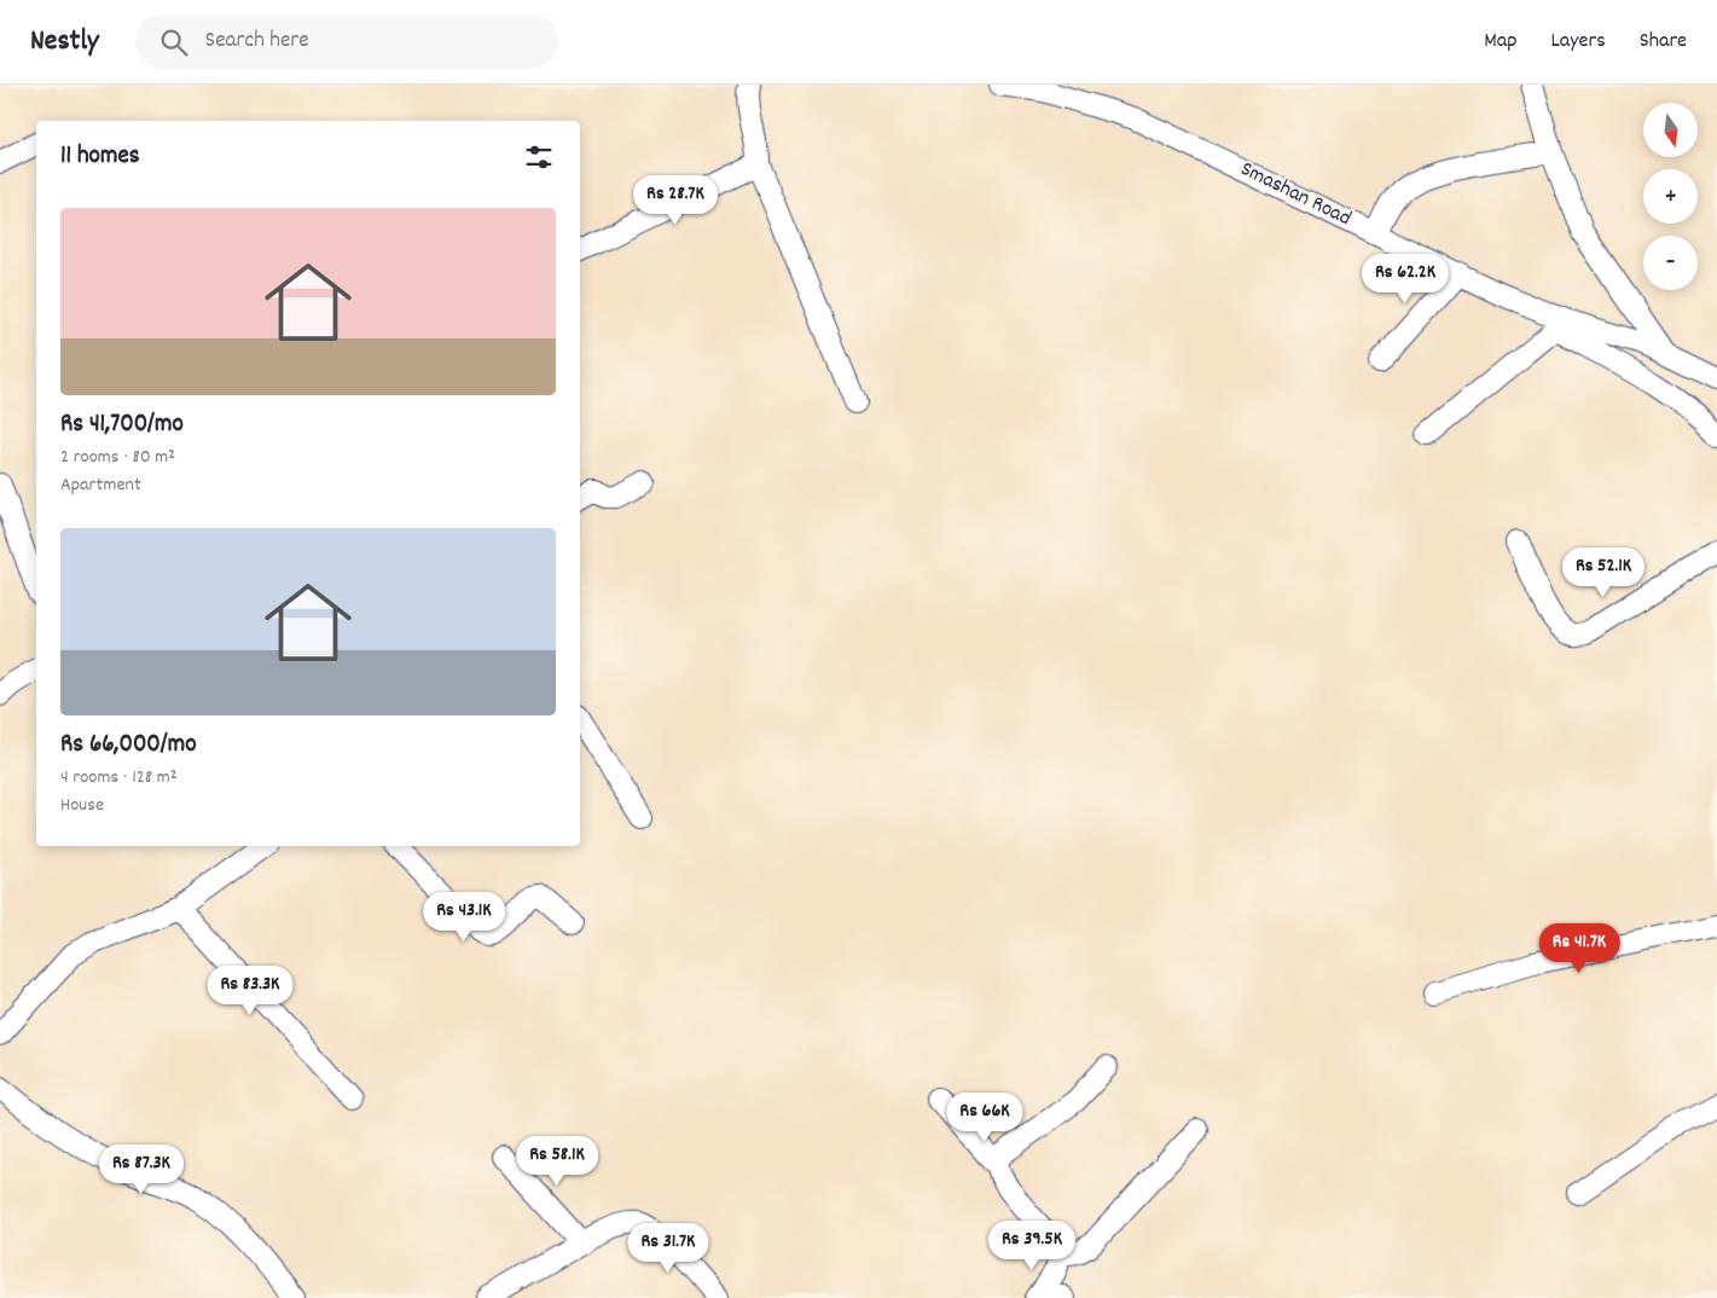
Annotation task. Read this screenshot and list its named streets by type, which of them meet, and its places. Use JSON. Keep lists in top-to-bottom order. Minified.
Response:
{"streets":{"street":["Smashan Road"]},"north":"bottom","page":{"header":"Nestly","search":"Search here","nav":["Map","Layers","Share"],"map_buttons":["+","−"],"heading":"11 homes","price":["Rs 28.7K","Rs 62.2K","Rs 52.1K","Rs 43.1K","Rs 41.7K","Rs 83.3K","Rs 66K","Rs 58.1K","Rs 87.3K","Rs 39.5K","Rs 31.7K"],"list":[{"name":"Rs 41,700/mo","note":"2 rooms · 80 m² · Apartment"},{"name":"Rs 66,000/mo","note":"4 rooms · 128 m² · House"}]}}
